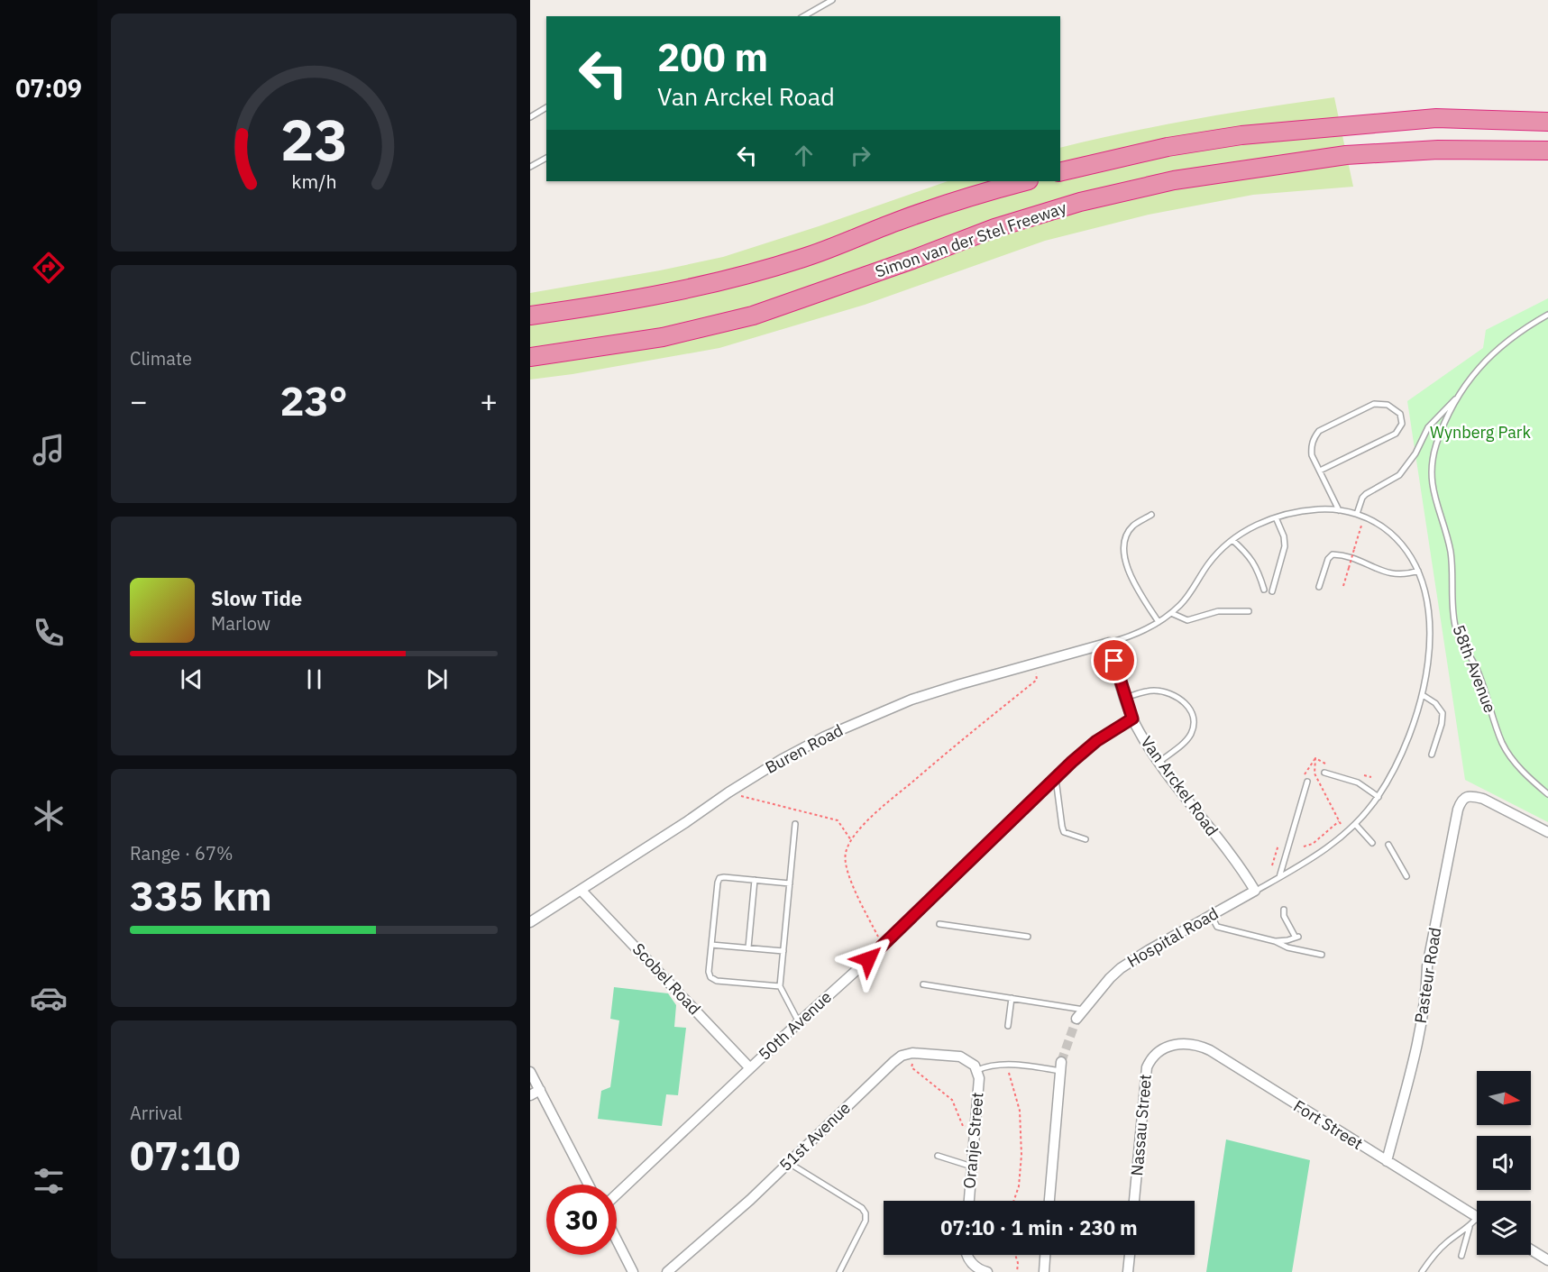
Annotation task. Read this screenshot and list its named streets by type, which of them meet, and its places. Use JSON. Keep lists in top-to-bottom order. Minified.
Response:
{"streets":{"highway":["Simon van der Stel Freeway"],"street":["Buren Road","Van Arckel Road","Hospital Road","Pasteur Road","Scobel Road","50th Avenue","Nassau Street","Fort Street","51st Avenue","Oranje Street"],"lane":["58th Avenue"]},"crossings":[["Buren Road","Van Arckel Road"],["Buren Road","Scobel Road"],["Van Arckel Road","Hospital Road"],["Van Arckel Road","50th Avenue"],["Pasteur Road","Fort Street"],["Scobel Road","50th Avenue"],["Nassau Street","Fort Street"]],"parks":["Wynberg Park"],"north":"right","page":{"tabs":"07:09","turn":["200 m","Van Arckel Road"],"tile":["Climate",["Range · 67%","335 km"],["Arrival","07:10"]],"heat":["−","23°","+"],"song":["Slow Tide","Marlow"],"limit":"30","trip":"07:10 · 1 min · 230 m","gauge":["23","km/h"]}}
